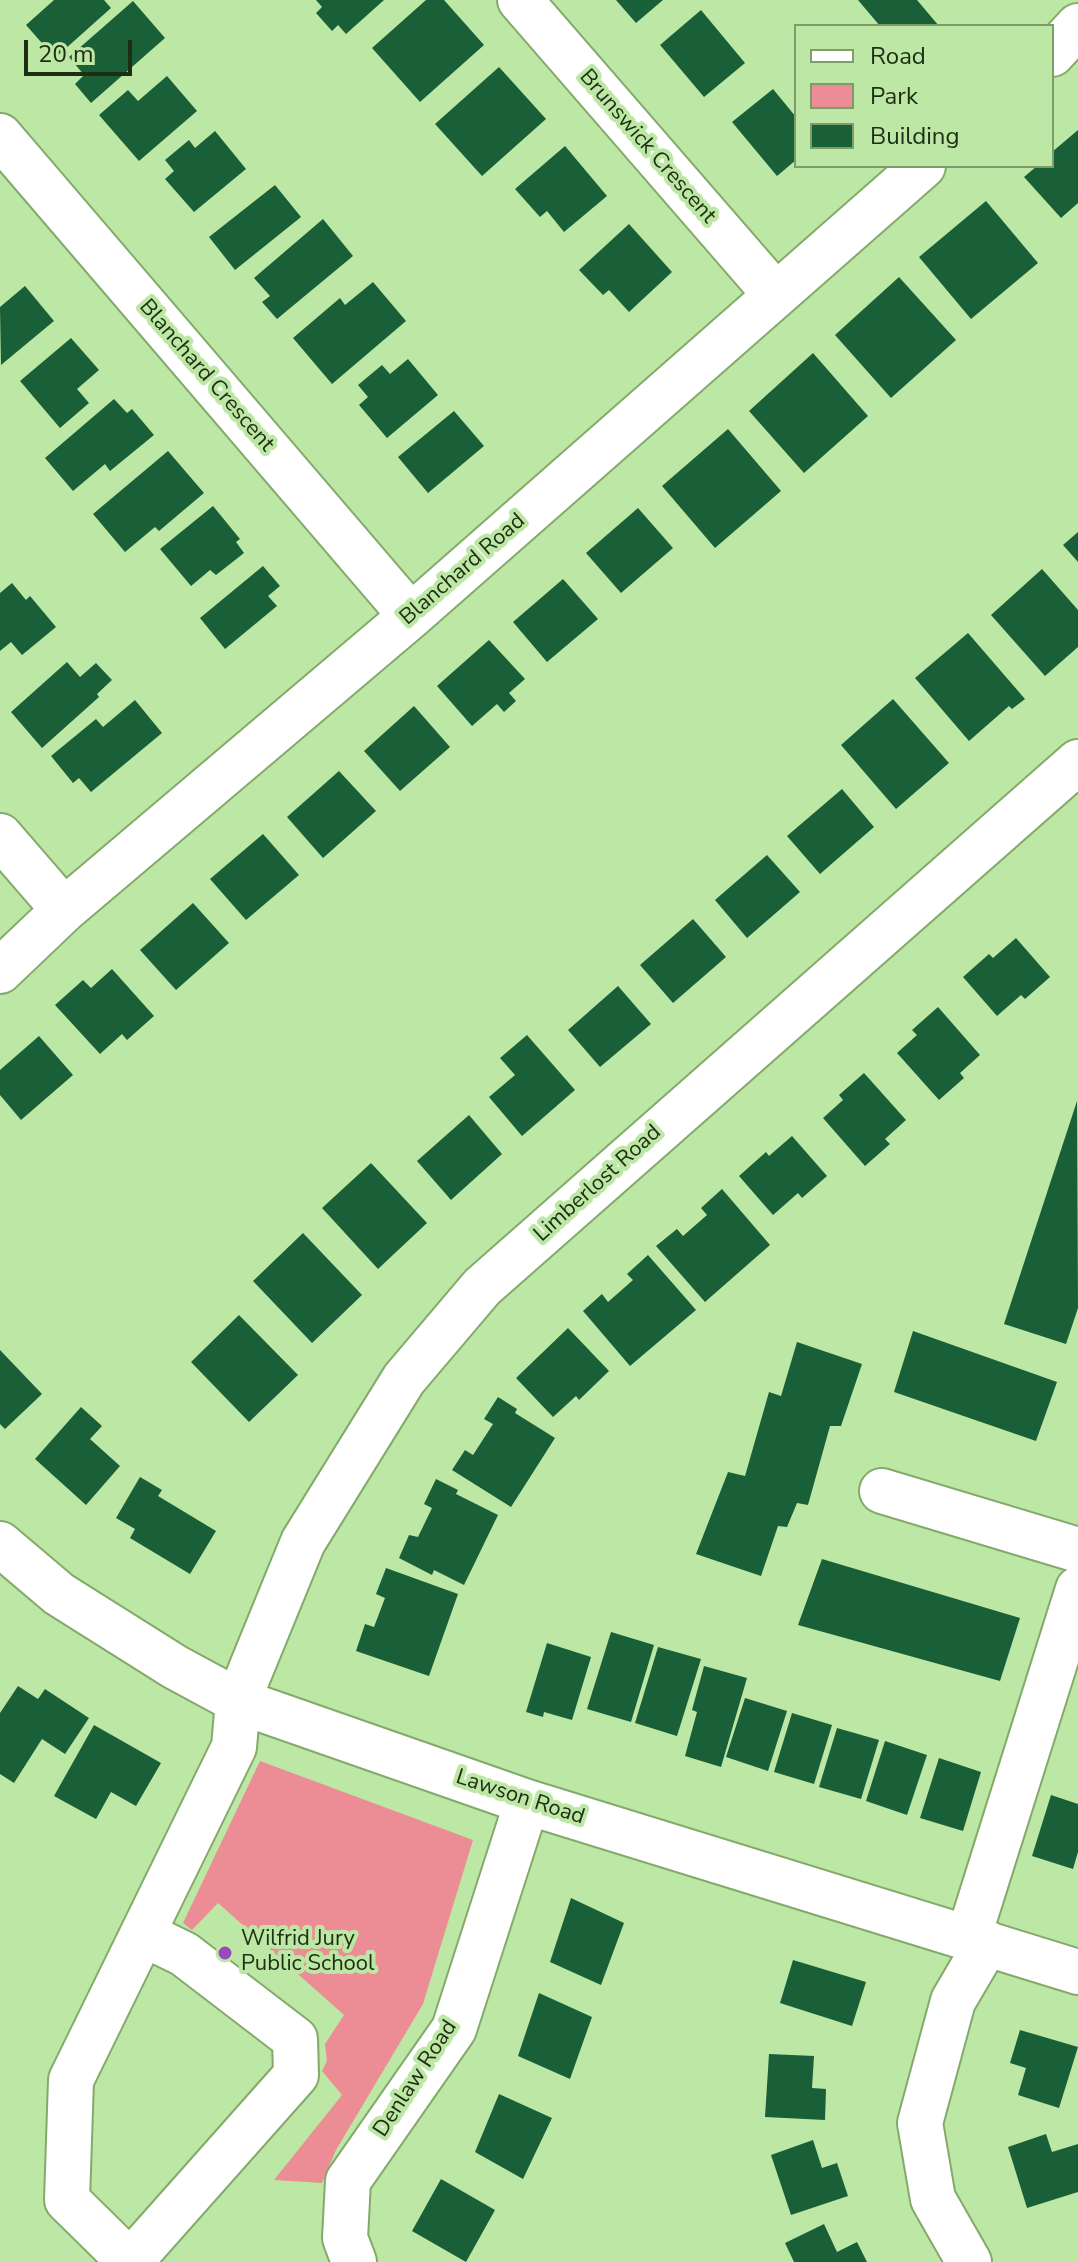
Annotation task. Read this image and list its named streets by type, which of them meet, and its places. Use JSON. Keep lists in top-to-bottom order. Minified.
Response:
{"streets":{"street":["Brunswick Crescent","Blanchard Crescent","Blanchard Road","Limberlost Road","Lawson Road","Denlaw Road"]},"crossings":[["Brunswick Crescent","Blanchard Road"],["Blanchard Crescent","Blanchard Road"],["Limberlost Road","Lawson Road"],["Lawson Road","Denlaw Road"]],"places":["Wilfrid Jury Public School"],"legend":["Road","Park","Building"],"scale_bar":"20 m"}
